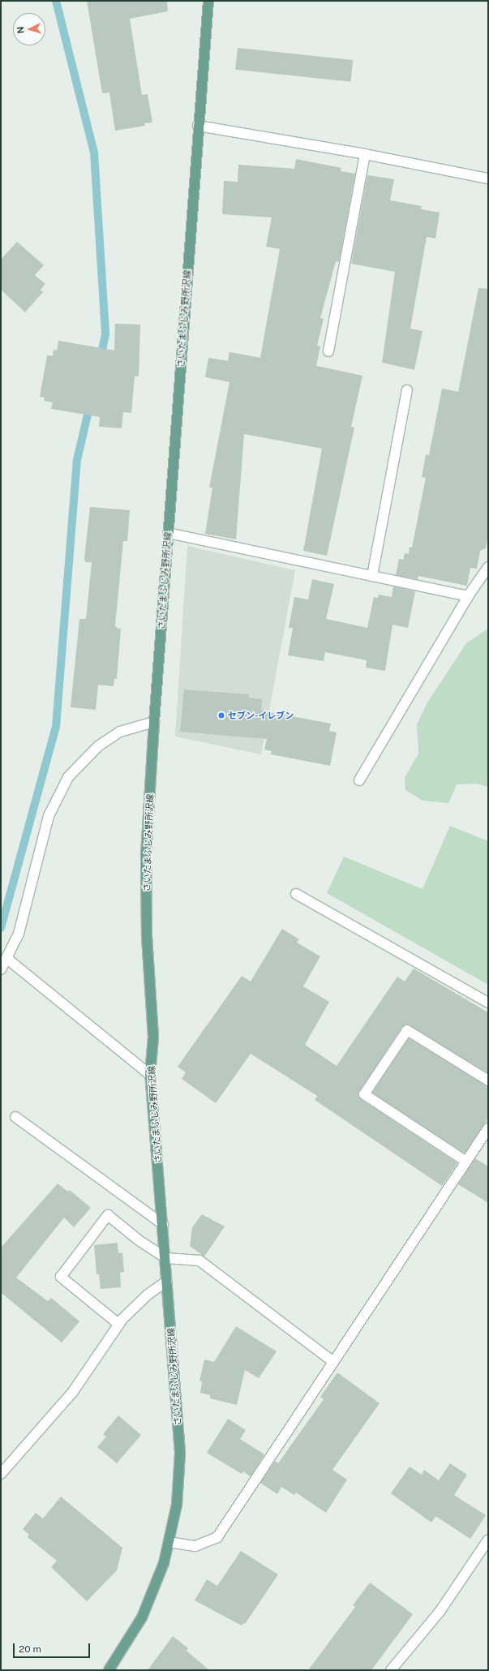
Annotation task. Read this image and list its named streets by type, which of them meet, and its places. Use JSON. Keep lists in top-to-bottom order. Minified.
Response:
{"streets":{"main road":["さいたまふじみ野所沢線"]},"places":["セブン-イレブン"],"scale_bar":"20 m","north":"left"}
